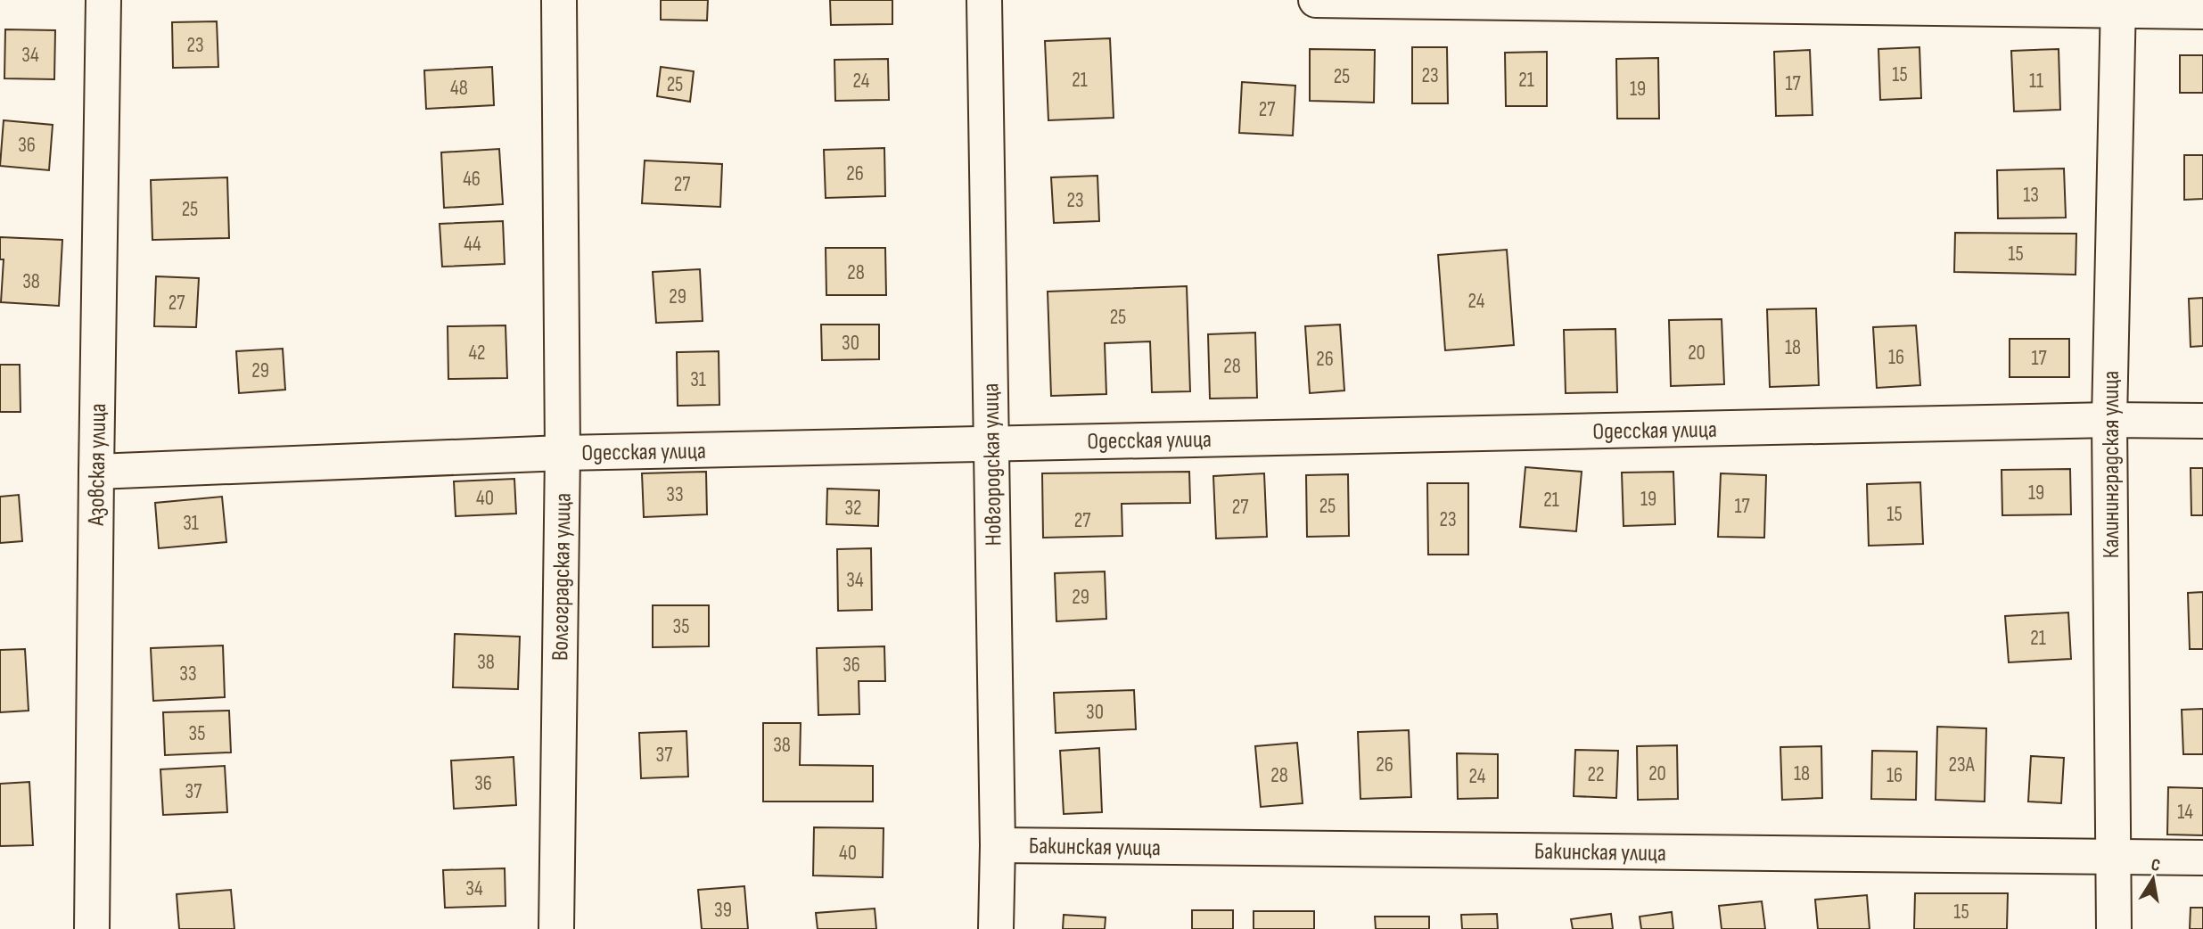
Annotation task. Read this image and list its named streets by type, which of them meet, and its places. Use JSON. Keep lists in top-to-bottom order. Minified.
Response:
{"streets":{"street":["Одесская улица","Азовская улица","Новгородская улица","Калининградская улица","Волгоградская улица","Бакинская улица"]},"crossings":[["Одесская улица","Азовская улица"],["Одесская улица","Новгородская улица"],["Одесская улица","Калининградская улица"],["Одесская улица","Волгоградская улица"],["Новгородская улица","Бакинская улица"],["Калининградская улица","Бакинская улица"]],"house_numbers":["23","34","15","23","25","21","21","24","11","17","25","48","19","27","36","26","46","27","13","23","25","44","15","28","38","29","24","27","25","30","18","42","20","16","17","26","28","29","31","19","33","40","19","21","25","17","27","32","15","23","27","31","34","29","35","21","38","36","33","30","35","38","37","26","23А","20","18","22","28","16","24","36","37","14","40","34","39","15"],"north":"top"}
